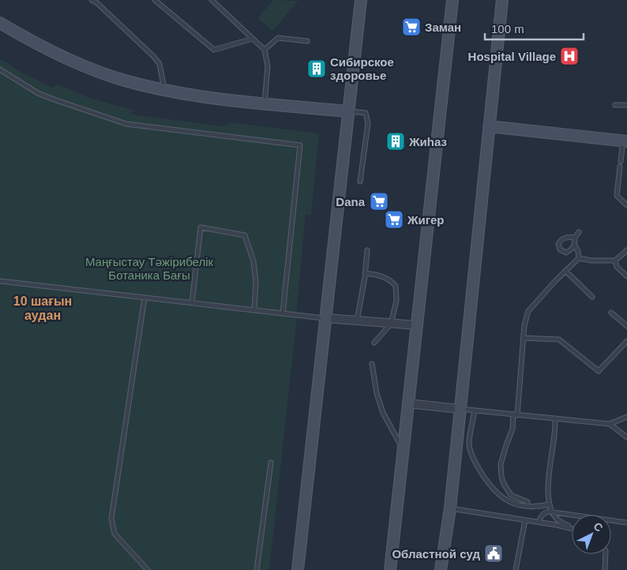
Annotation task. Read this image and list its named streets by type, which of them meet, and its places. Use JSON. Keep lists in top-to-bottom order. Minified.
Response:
{"districts":["10 шағын аудан"],"parks":["Маңғыстау Тәжірибелік Ботаника Бағы"],"places":{"supermarket":["Заман","Dana","Жигер"],"hospital":["Hospital Village"],"building":["Сибирское здоровье","Жиhаз"],"public building":["Областной суд"]},"scale_bar":"100 m","north":"top right"}
